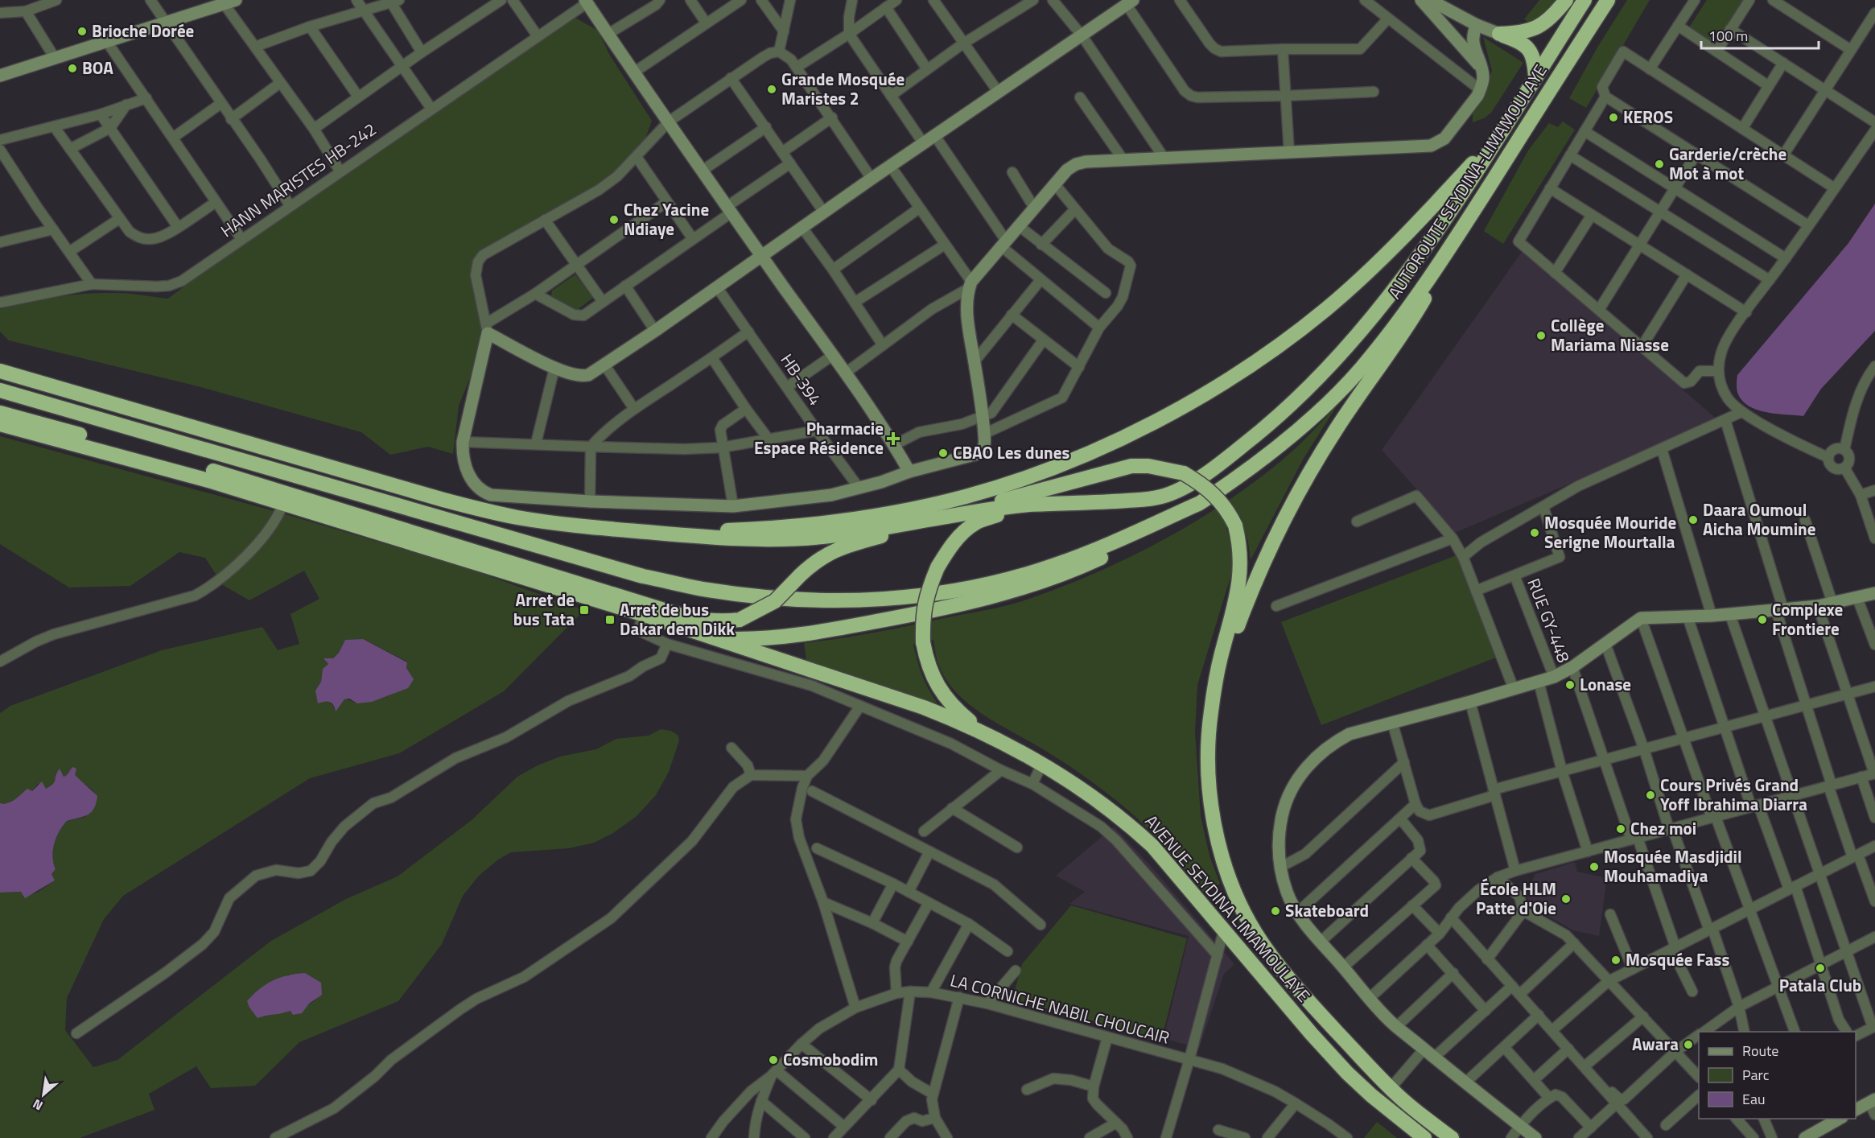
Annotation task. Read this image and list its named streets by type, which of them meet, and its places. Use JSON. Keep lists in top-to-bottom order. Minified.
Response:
{"streets":{"highway":["AUTOROUTE SEYDINA-LIMAMOULAYE","AVENUE SEYDINA LIMAMOULAYE"],"street":["HANN MARISTES HB-242","HB-394","RUE GY-448","LA CORNICHE NABIL CHOUCAIR"]},"places":{"other":["Brioche Dorée","BOA","Grande Mosquée Maristes 2","KEROS","Garderie/crèche Mot à mot","Chez Yacine Ndiaye","Collège Mariama Niasse","CBAO Les dunes","Daara Oumoul Aicha Moumine","Mosquée Mouride Serigne Mourtalla","Complexe Frontiere","Lonase","Cours Privés Grand Yoff Ibrahima Diarra","Chez moi","Mosquée Masdjidil Mouhamadiya","École HLM Patte d'Oie","Skateboard","Mosquée Fass","Patala Club","Awara","Cosmobodim"],"health":["Pharmacie Espace Résidence"],"transit":["Arret de bus Tata","Arret de bus Dakar dem Dikk"]},"legend":["Route","Parc","Eau"],"scale_bar":"100 m","north":"bottom left"}
